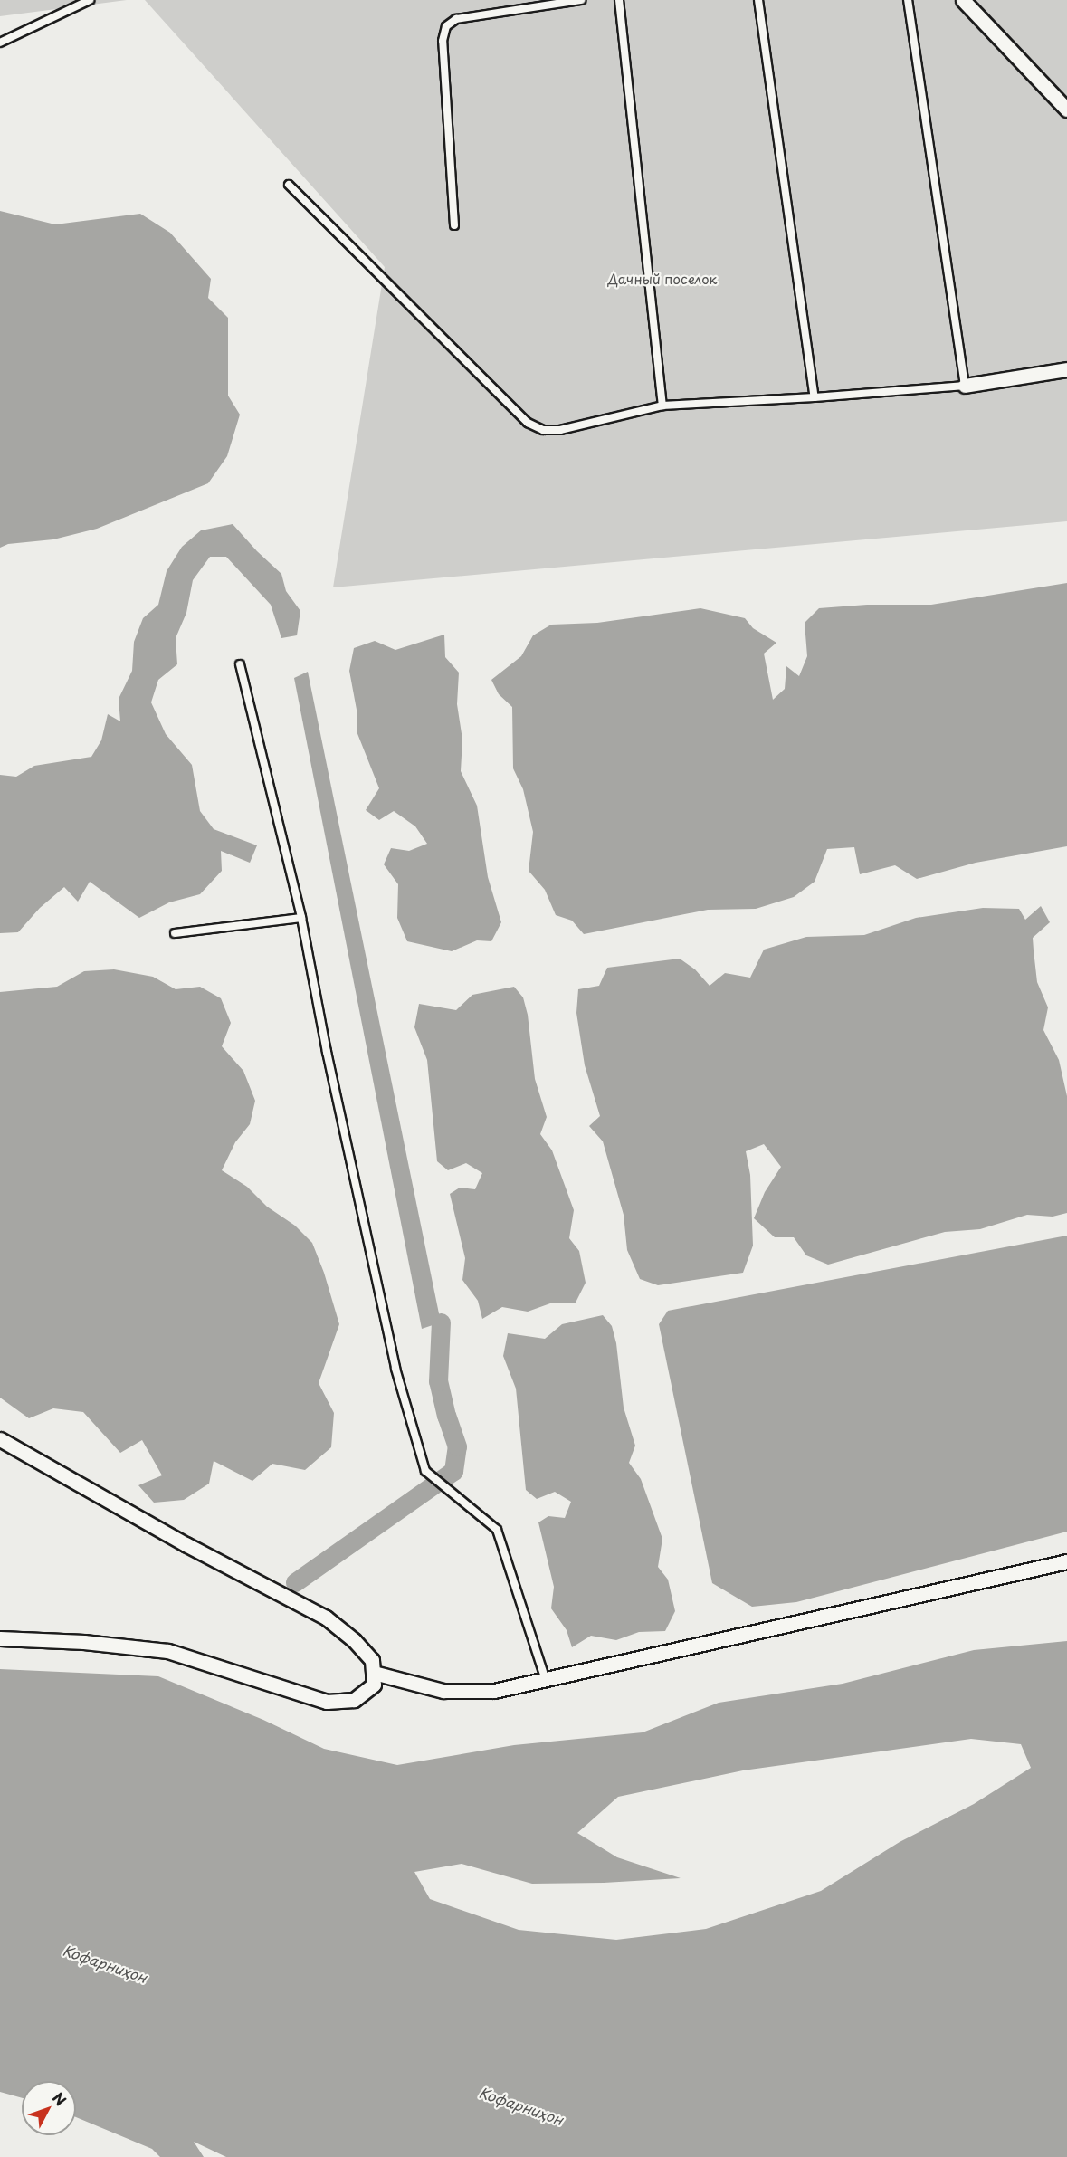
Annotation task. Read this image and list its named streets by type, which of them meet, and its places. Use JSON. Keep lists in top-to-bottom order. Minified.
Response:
{"water":["Кофарниҳон"],"parks":["Дачный поселок"],"north":"top right"}
